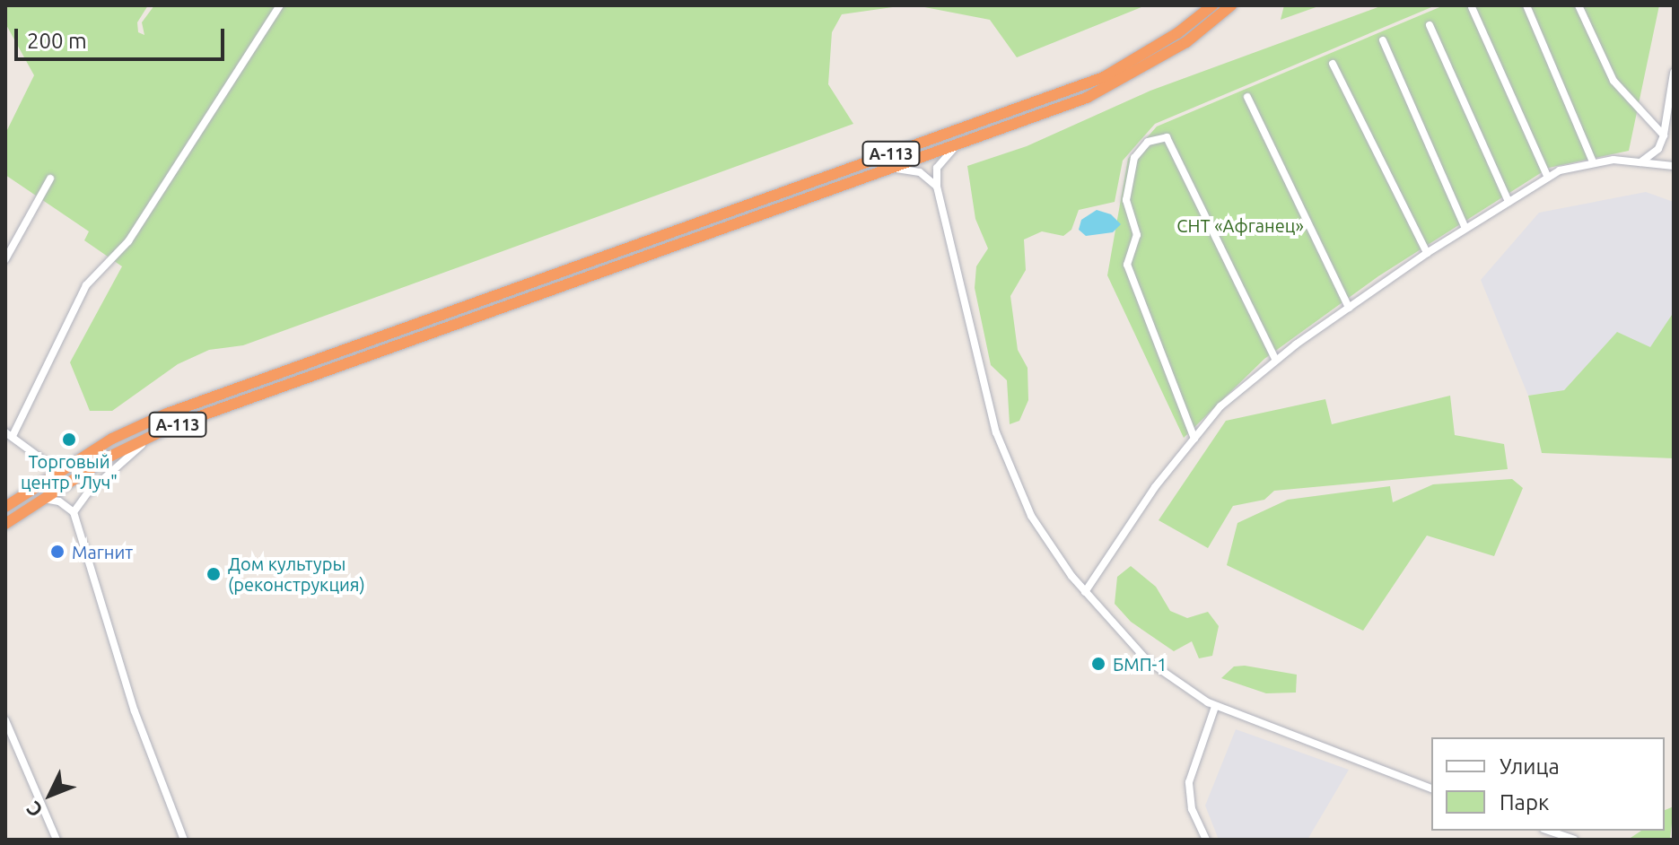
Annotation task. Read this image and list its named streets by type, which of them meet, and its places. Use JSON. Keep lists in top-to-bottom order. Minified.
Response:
{"streets":{"highway":["А-113"]},"parks":["СНТ «Афганец»"],"places":["Торговый центр \"Луч\"","Магнит","Дом культуры (реконструкция)","БМП-1"],"legend":["Улица","Парк"],"scale_bar":"200 m","north":"bottom left"}
